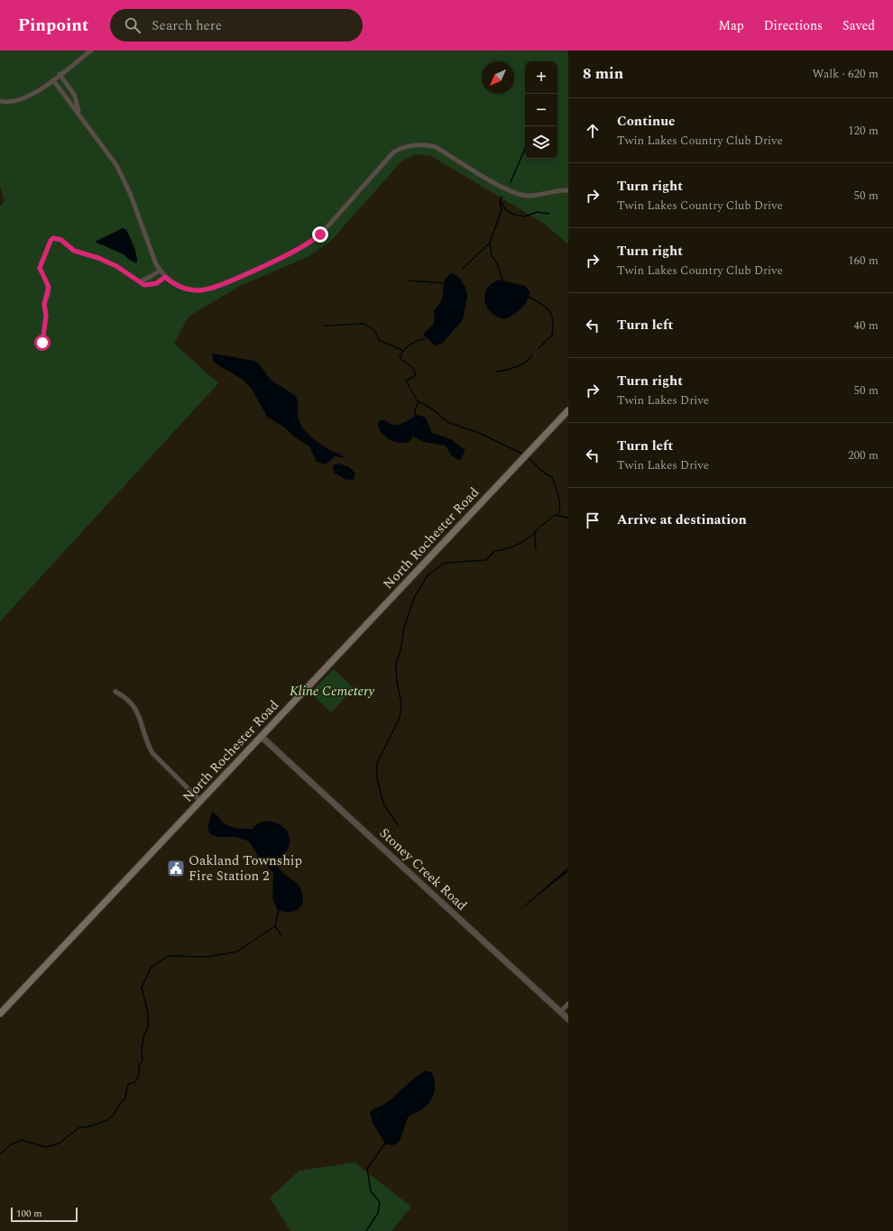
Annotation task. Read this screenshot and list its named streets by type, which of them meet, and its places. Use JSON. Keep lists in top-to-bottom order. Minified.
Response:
{"streets":{"main road":["North Rochester Road"],"street":["Stoney Creek Road"]},"crossings":[["North Rochester Road","Stoney Creek Road"]],"parks":["Kline Cemetery"],"places":{"public building":["Oakland Township Fire Station 2"]},"scale_bar":"100 m","north":"bottom left","page":{"header":"Pinpoint","search":"Search here","nav":["Map","Directions","Saved"],"heading":["8 min","Walk · 620 m"],"map_buttons":["+","−"],"list":[["Continue","Twin Lakes Country Club Drive","120 m"],["Turn right","Twin Lakes Country Club Drive","50 m"],["Turn right","Twin Lakes Country Club Drive","160 m"],["Turn left","40 m"],["Turn right","Twin Lakes Drive","50 m"],["Turn left","Twin Lakes Drive","200 m"],"Arrive at destination"],"scale":"100 m"}}
